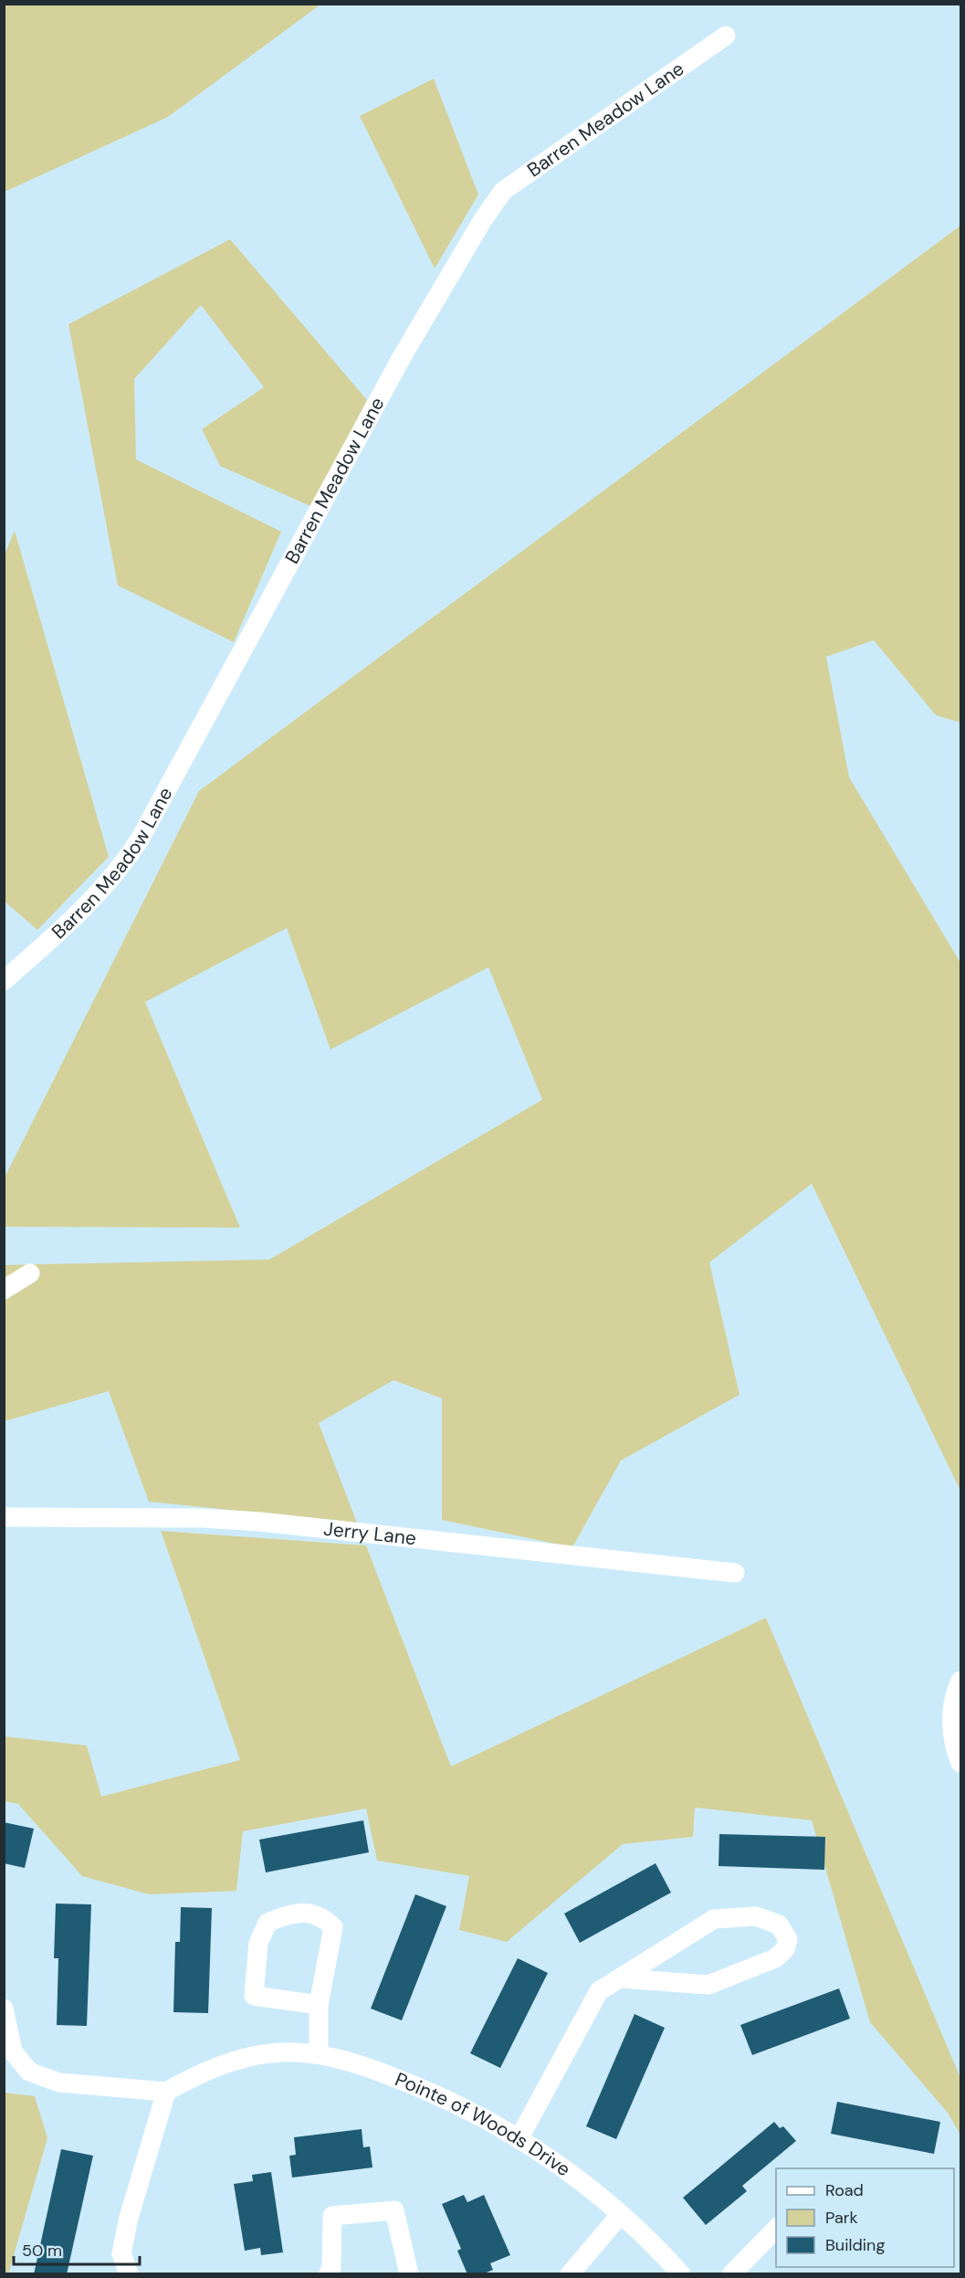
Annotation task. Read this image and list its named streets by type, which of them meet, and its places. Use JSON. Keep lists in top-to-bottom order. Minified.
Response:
{"streets":{"street":["Barren Meadow Lane","Jerry Lane","Pointe of Woods Drive"]},"legend":["Road","Park","Building"],"scale_bar":"50 m"}
